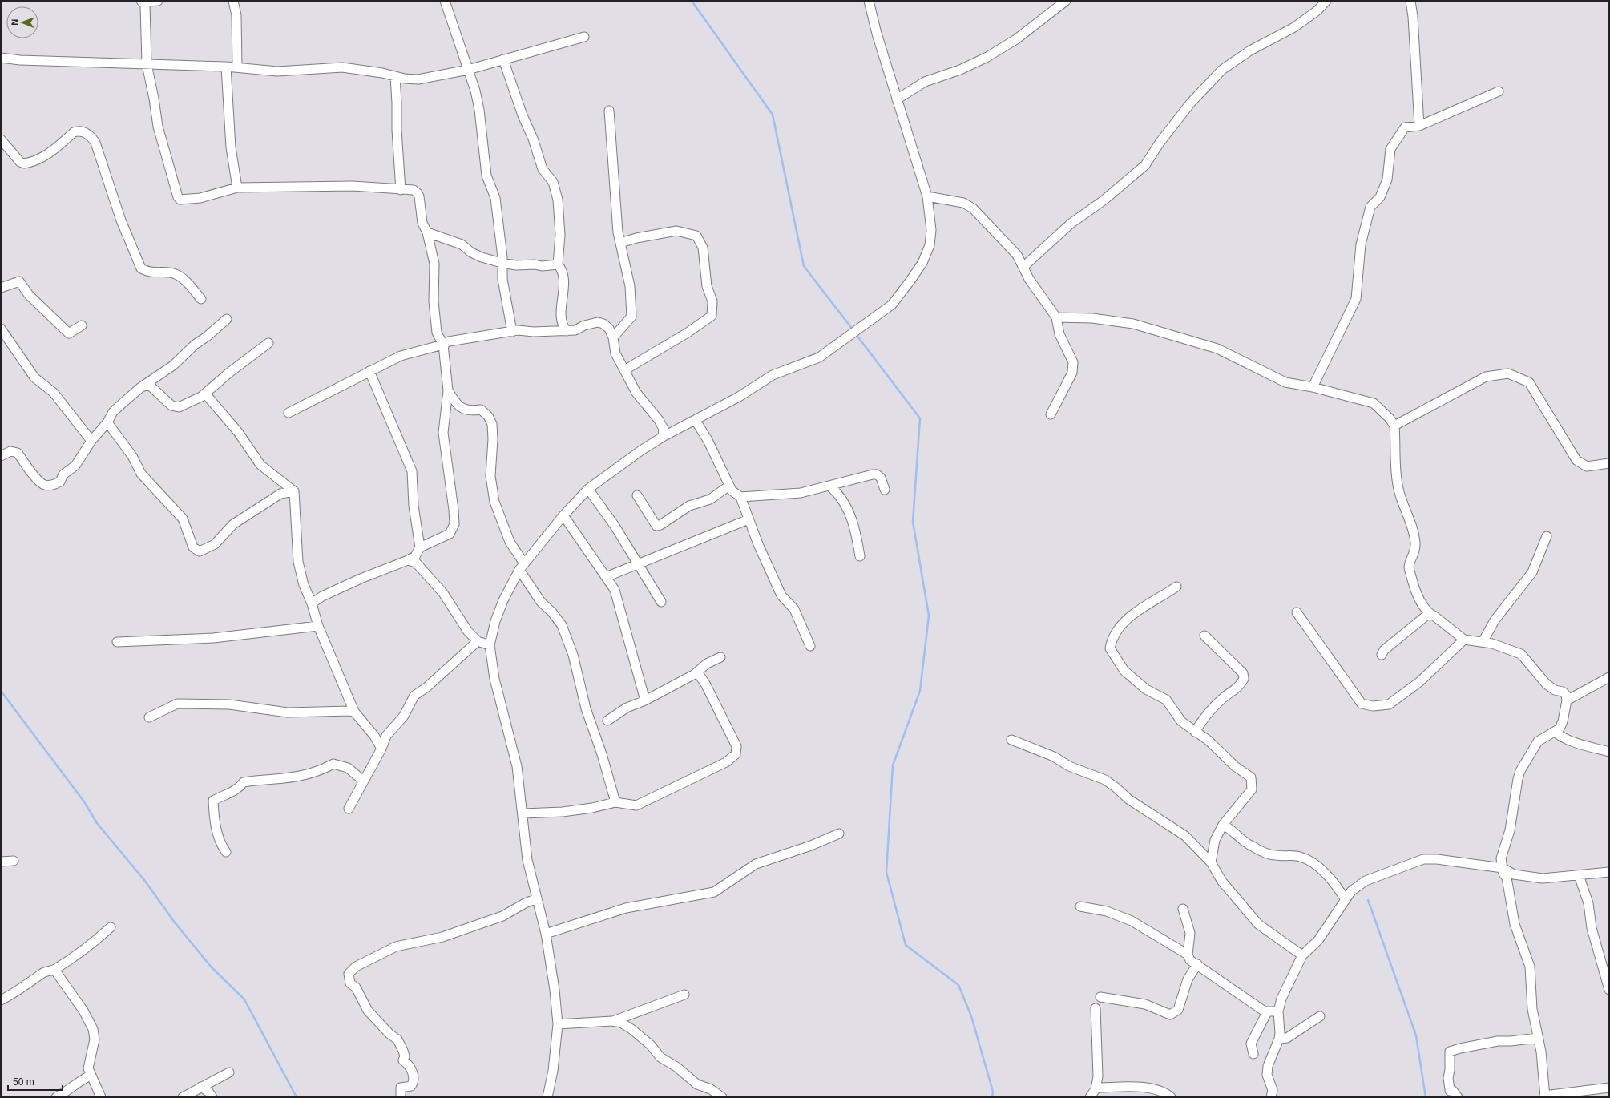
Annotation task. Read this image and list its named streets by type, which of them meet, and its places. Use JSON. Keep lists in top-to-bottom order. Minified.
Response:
{"scale_bar":"50 m","north":"left"}
